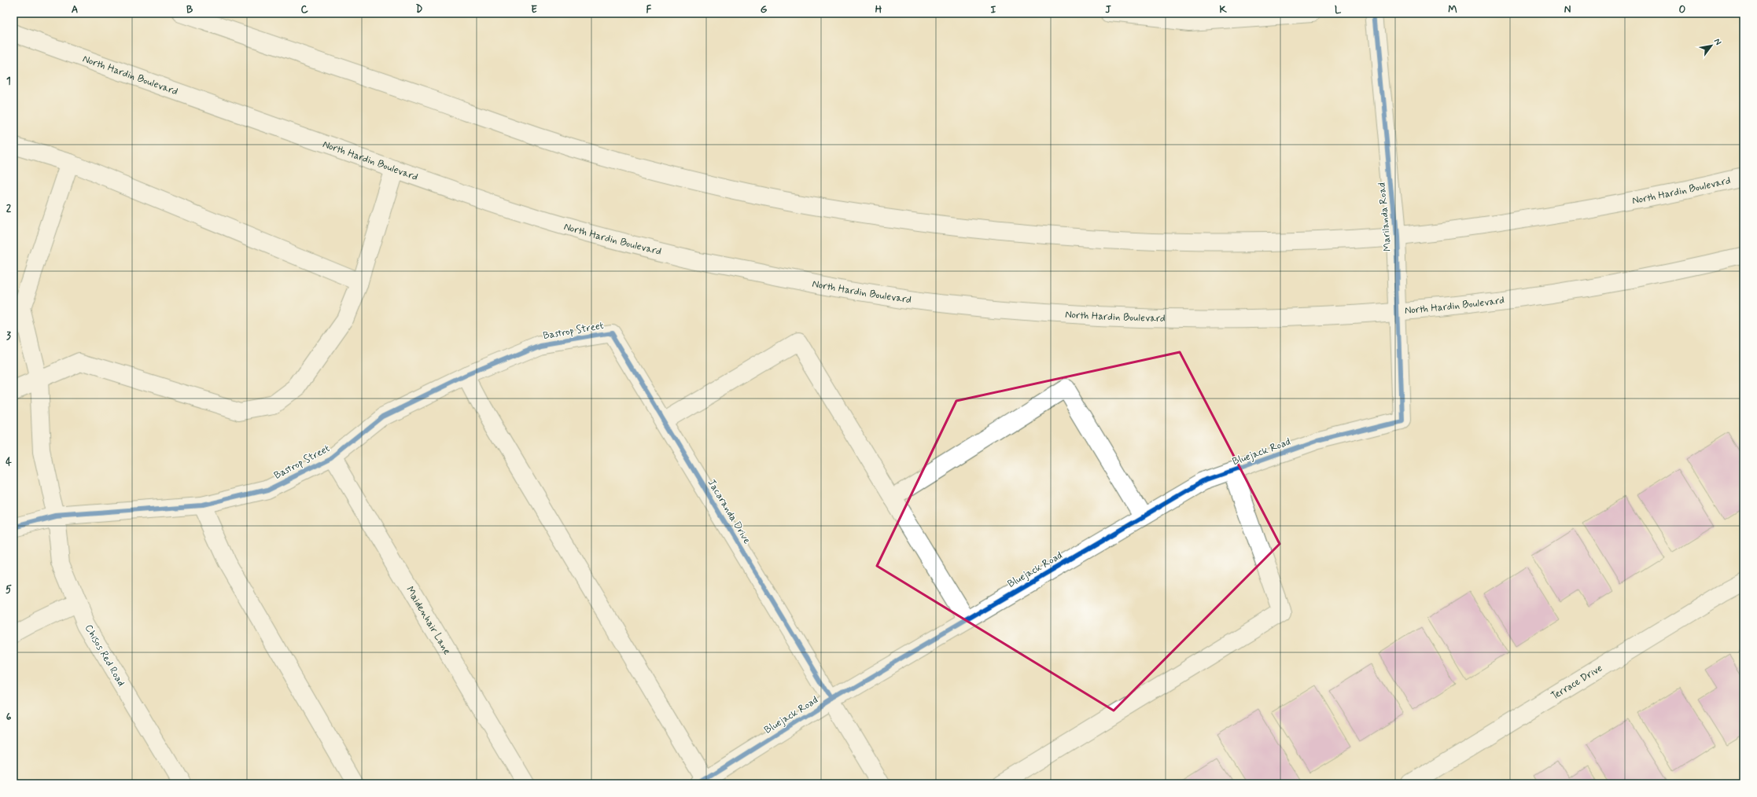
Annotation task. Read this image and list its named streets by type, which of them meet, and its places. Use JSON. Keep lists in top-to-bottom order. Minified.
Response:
{"streets":{"street":["North Hardin Boulevard","Marilanda Road","Bastrop Street","Bluejack Road","Jacaranda Drive","Maidenhair Lane","Chisos Red Road","Terrace Drive"]},"crossings":[["North Hardin Boulevard","Marilanda Road"],["Marilanda Road","Bluejack Road"],["Bastrop Street","Jacaranda Drive"],["Bastrop Street","Maidenhair Lane"],["Bastrop Street","Chisos Red Road"],["Bluejack Road","Jacaranda Drive"]],"north":"top right","grid":{"columns":["A","B","C","D","E","F","G","H","I","J","K","L","M","N","O"],"rows":["1","2","3","4","5","6"]}}
